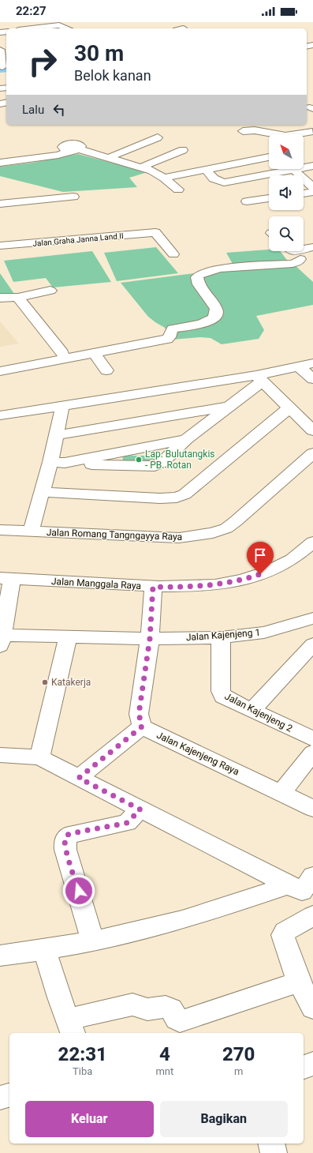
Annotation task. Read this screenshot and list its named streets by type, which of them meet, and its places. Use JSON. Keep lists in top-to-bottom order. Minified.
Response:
{"streets":{"street":["Jalan Graha Janna Land II","Jalan Romang Tangngayya Raya","Jalan Manggala Raya","Jalan Kajenjeng 1","Jalan Kajenjeng 2","Jalan Kajenjeng Raya"]},"crossings":[["Jalan Kajenjeng 1","Jalan Kajenjeng 2"]],"places":["Lap. Bulutangkis - PB. Rotan","Katakerja"],"north":"top left","page":{"status":"22:27","turn":["30 m","Belok kanan"],"then":"Lalu","eta":["22:31","Tiba","4","mnt","270","m"],"buttons":["Keluar","Bagikan"]}}
